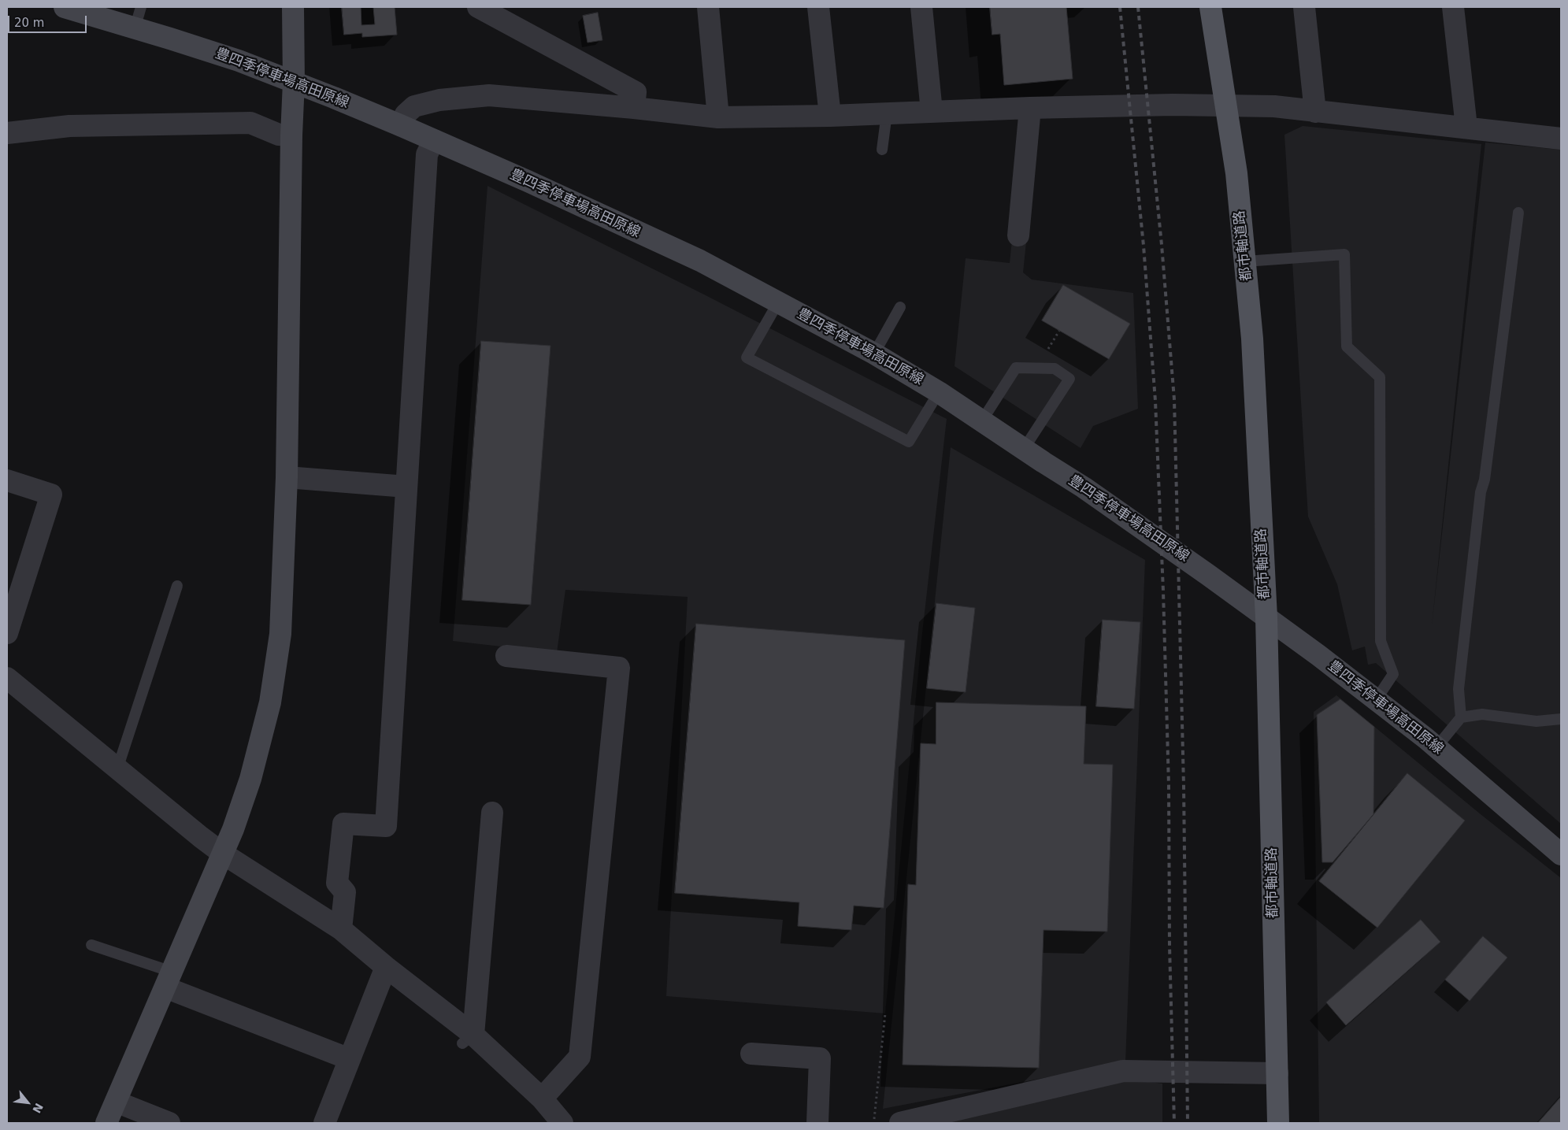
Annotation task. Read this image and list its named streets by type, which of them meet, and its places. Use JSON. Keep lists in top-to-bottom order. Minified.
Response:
{"streets":{"main road":["豊四季停車場高田原線","都市軸道路"]},"crossings":[["豊四季停車場高田原線","都市軸道路"]],"scale_bar":"20 m","north":"bottom right"}
